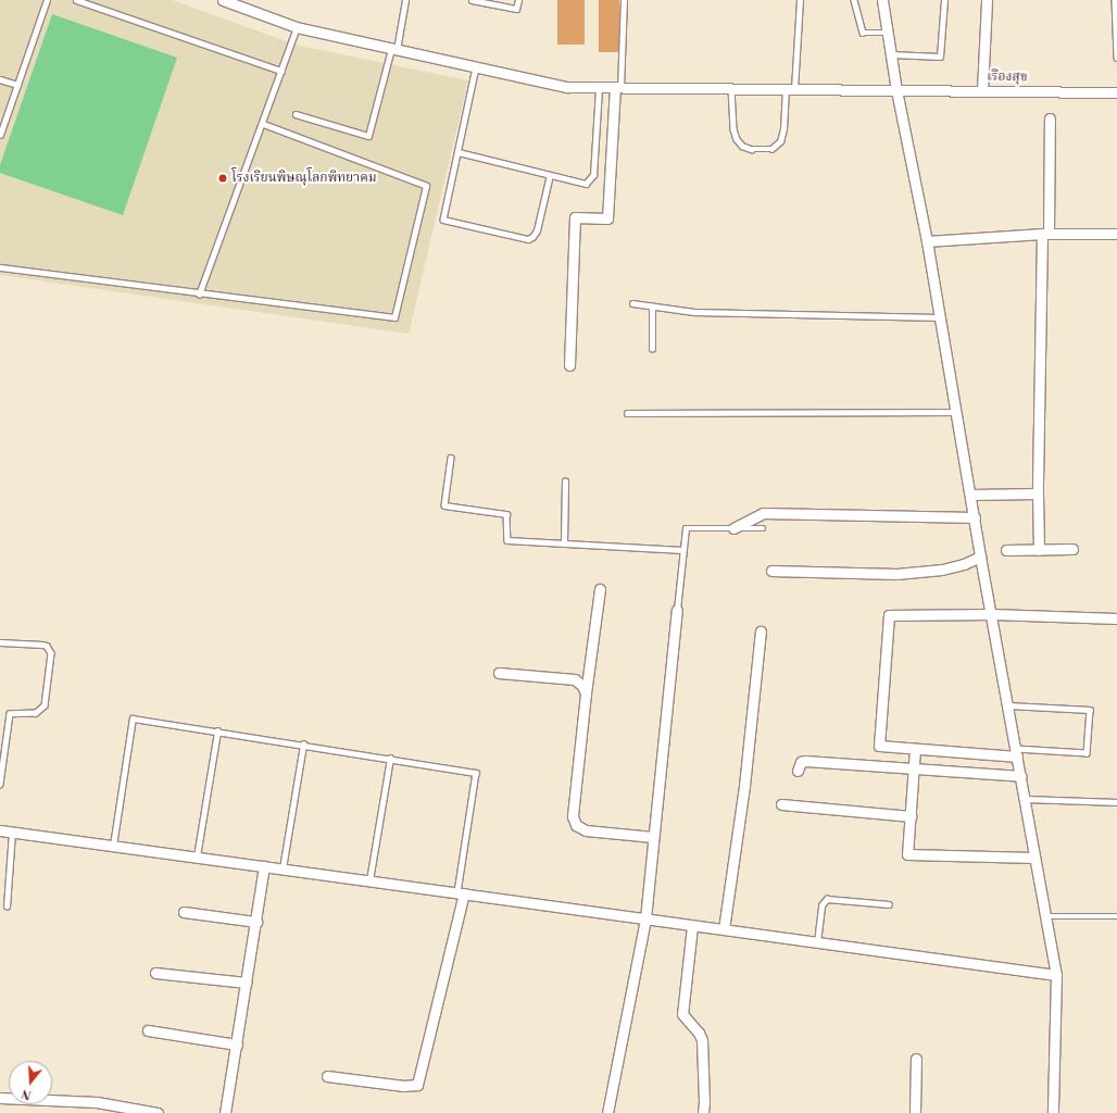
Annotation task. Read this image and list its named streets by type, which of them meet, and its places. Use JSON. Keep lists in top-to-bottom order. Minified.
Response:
{"streets":{"street":["เรืองสุข"]},"places":["โรงเรียนพิษณุโลกพิทยาคม"],"north":"bottom"}
